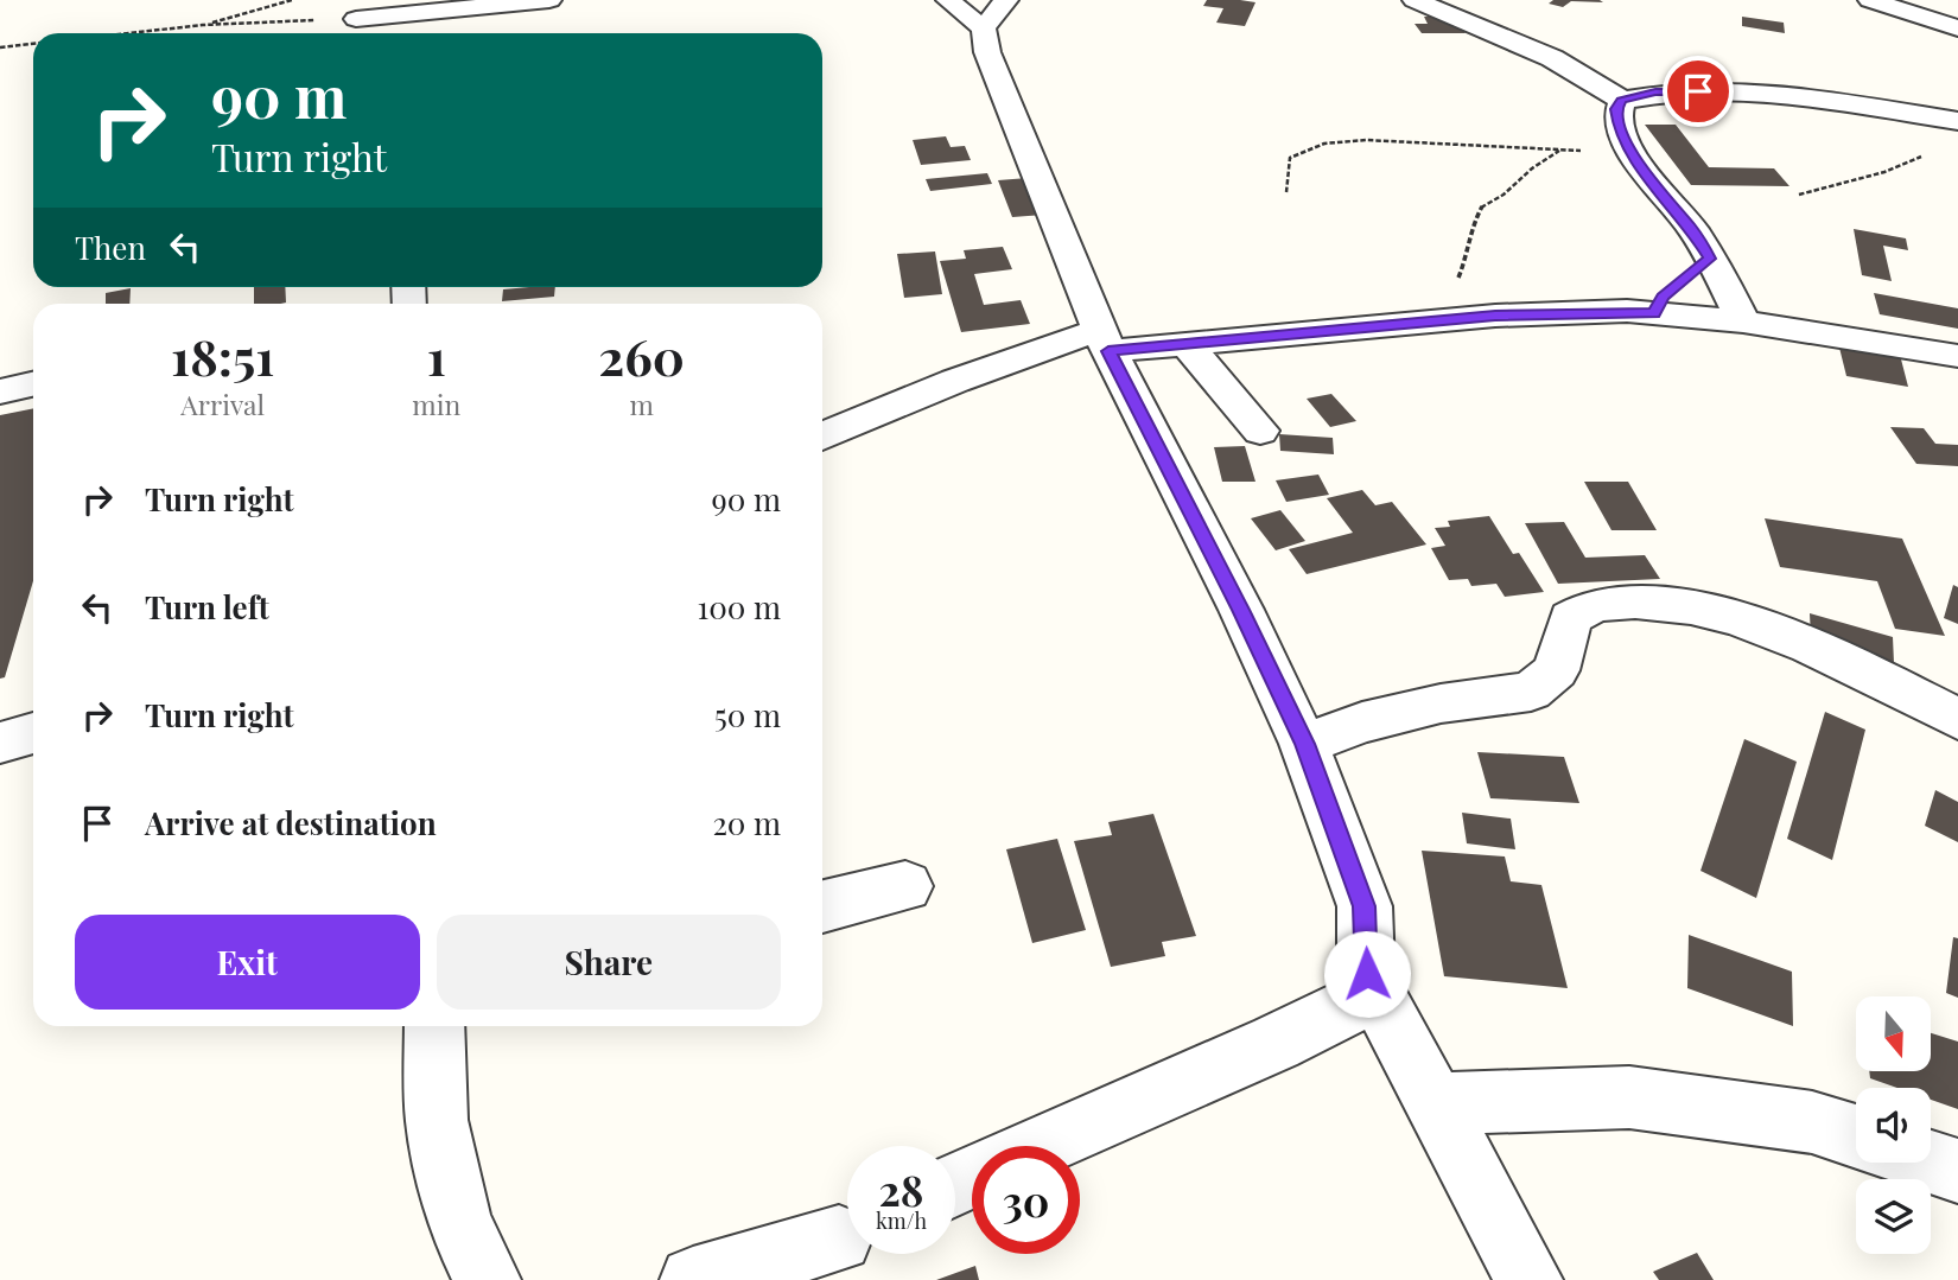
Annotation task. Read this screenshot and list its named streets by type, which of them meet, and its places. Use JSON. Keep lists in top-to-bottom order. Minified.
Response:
{"north":"bottom","page":{"turn":["90 m","Turn right"],"then":"Then","eta":["18:51","Arrival","1","min","260","m"],"list":[{"name":"Turn right","value":"90 m"},{"name":"Turn left","value":"100 m"},{"name":"Turn right","value":"50 m"},{"name":"Arrive at destination","value":"20 m"}],"buttons":["Exit","Share"],"speed":"28 km/h","limit":"30"}}
